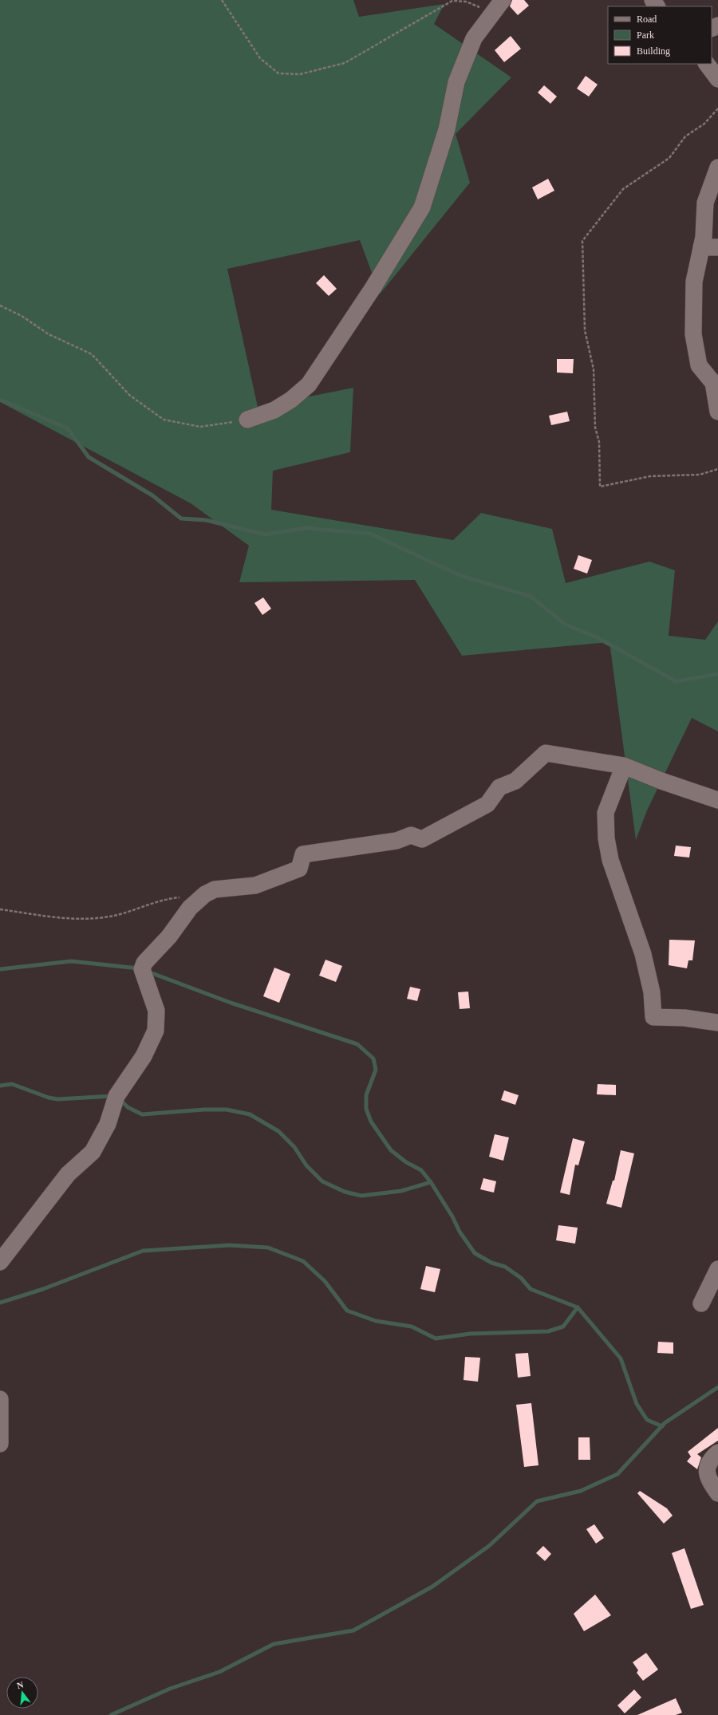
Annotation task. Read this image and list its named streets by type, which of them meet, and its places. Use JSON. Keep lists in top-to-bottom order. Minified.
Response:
{"legend":["Road","Park","Building"],"north":"top"}
